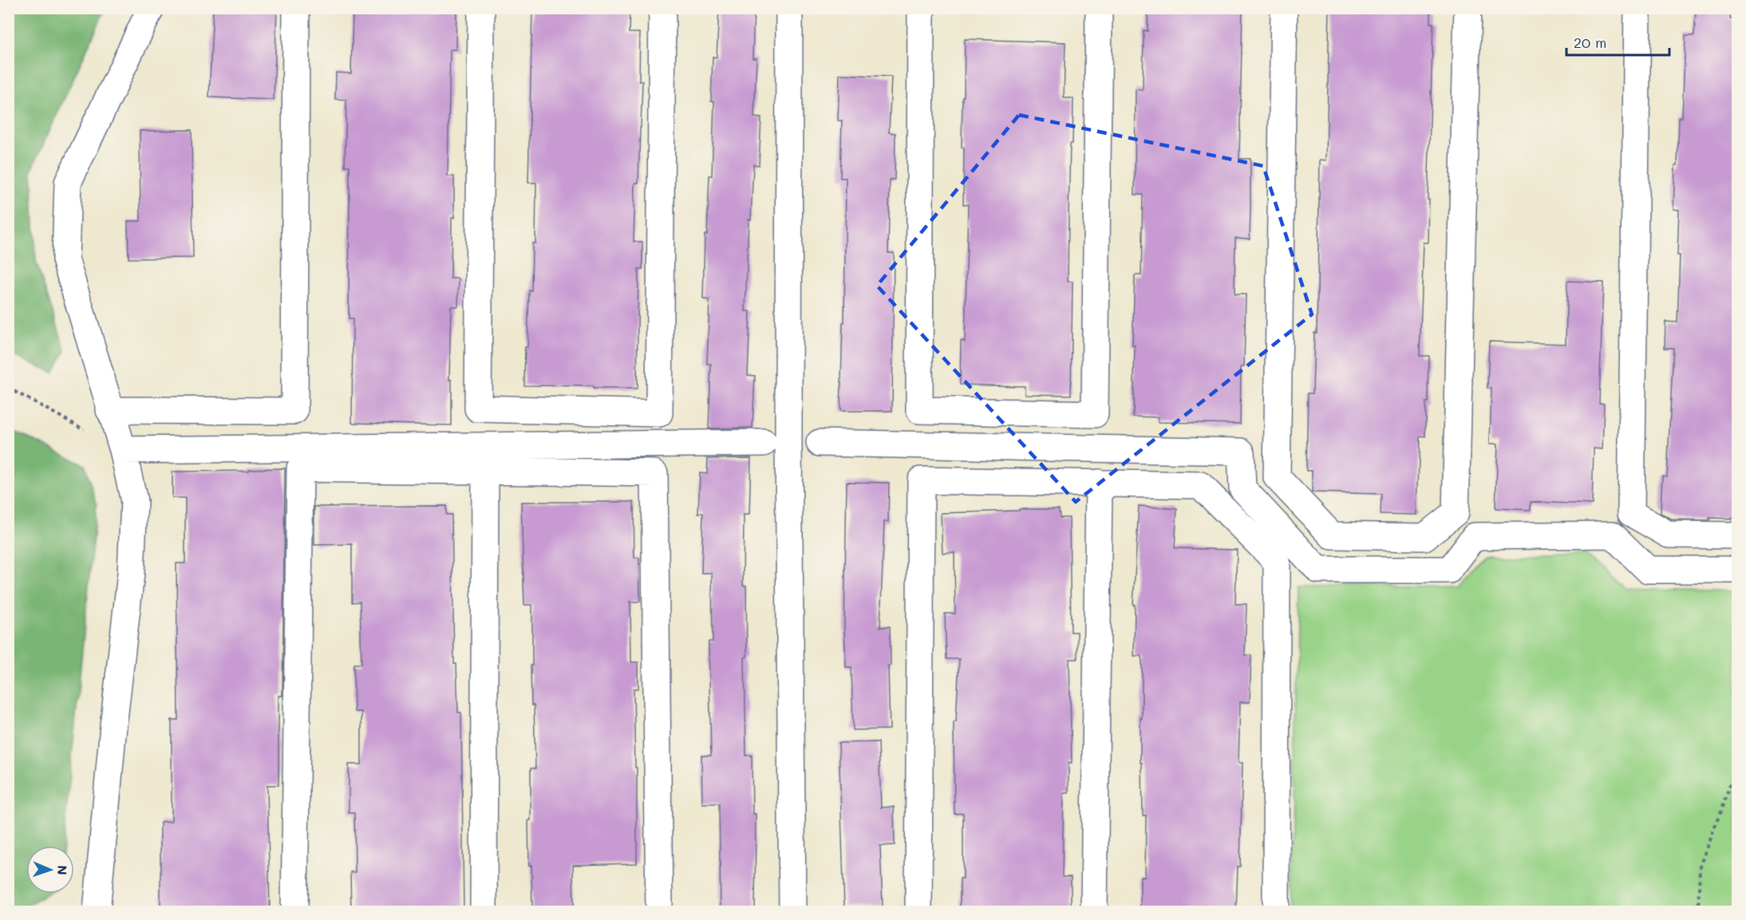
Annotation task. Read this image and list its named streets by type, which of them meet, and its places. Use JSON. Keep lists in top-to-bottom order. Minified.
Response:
{"scale_bar":"20 m","north":"right"}
